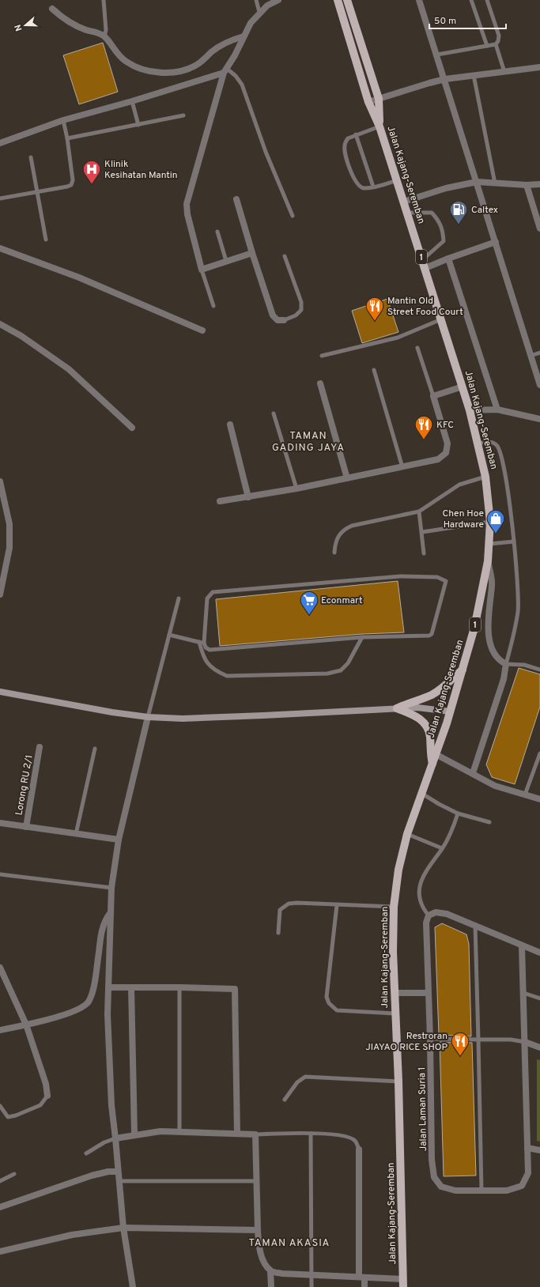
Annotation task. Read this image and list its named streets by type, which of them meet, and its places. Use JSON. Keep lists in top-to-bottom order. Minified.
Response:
{"streets":{"main road":["Jalan Kajang-Seremban","1"],"street":["Lorong RU 2/1","Jalan Laman Suria 1"]},"districts":["TAMAN GADING JAYA","TAMAN AKASIA"],"places":{"hospital":["Klinik Kesihatan Mantin"],"fuel station":["Caltex"],"restaurant":["Mantin Old Street Food Court","KFC","Restroran JIAYAO RICE SHOP"],"shop":["Chen Hoe Hardware"],"supermarket":["Econmart"]},"scale_bar":"50 m","north":"left"}
